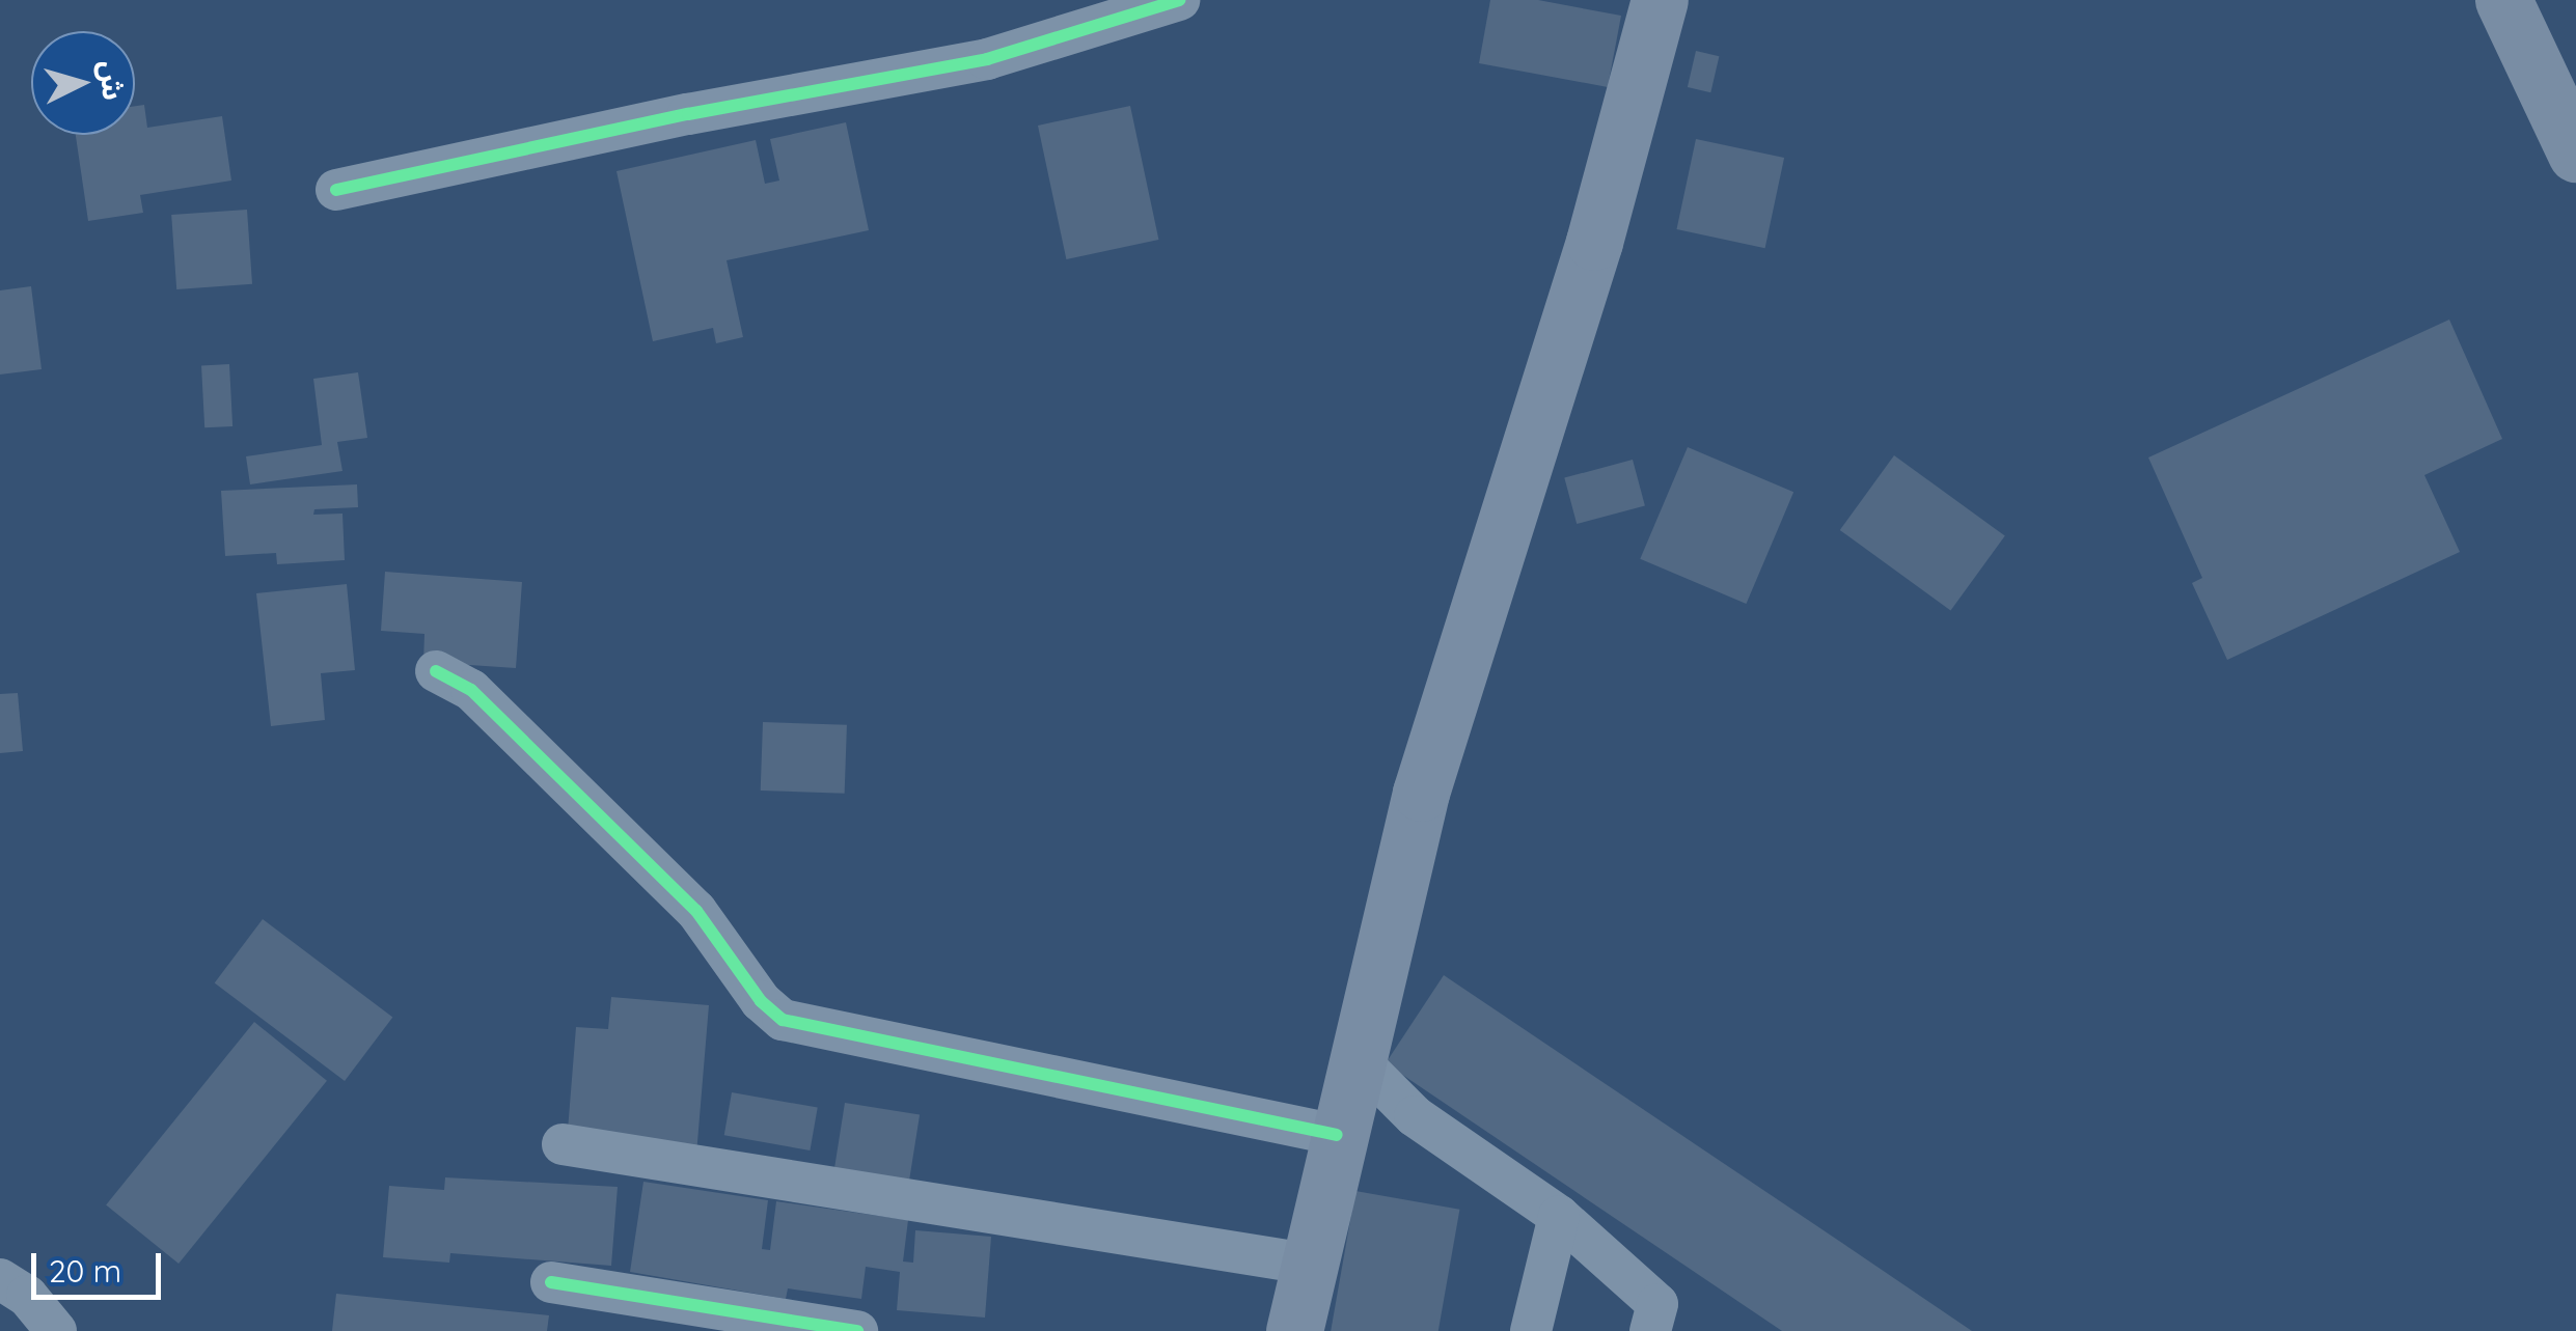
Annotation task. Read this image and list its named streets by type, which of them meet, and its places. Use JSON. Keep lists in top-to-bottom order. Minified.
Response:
{"scale_bar":"20 m","north":"right"}
